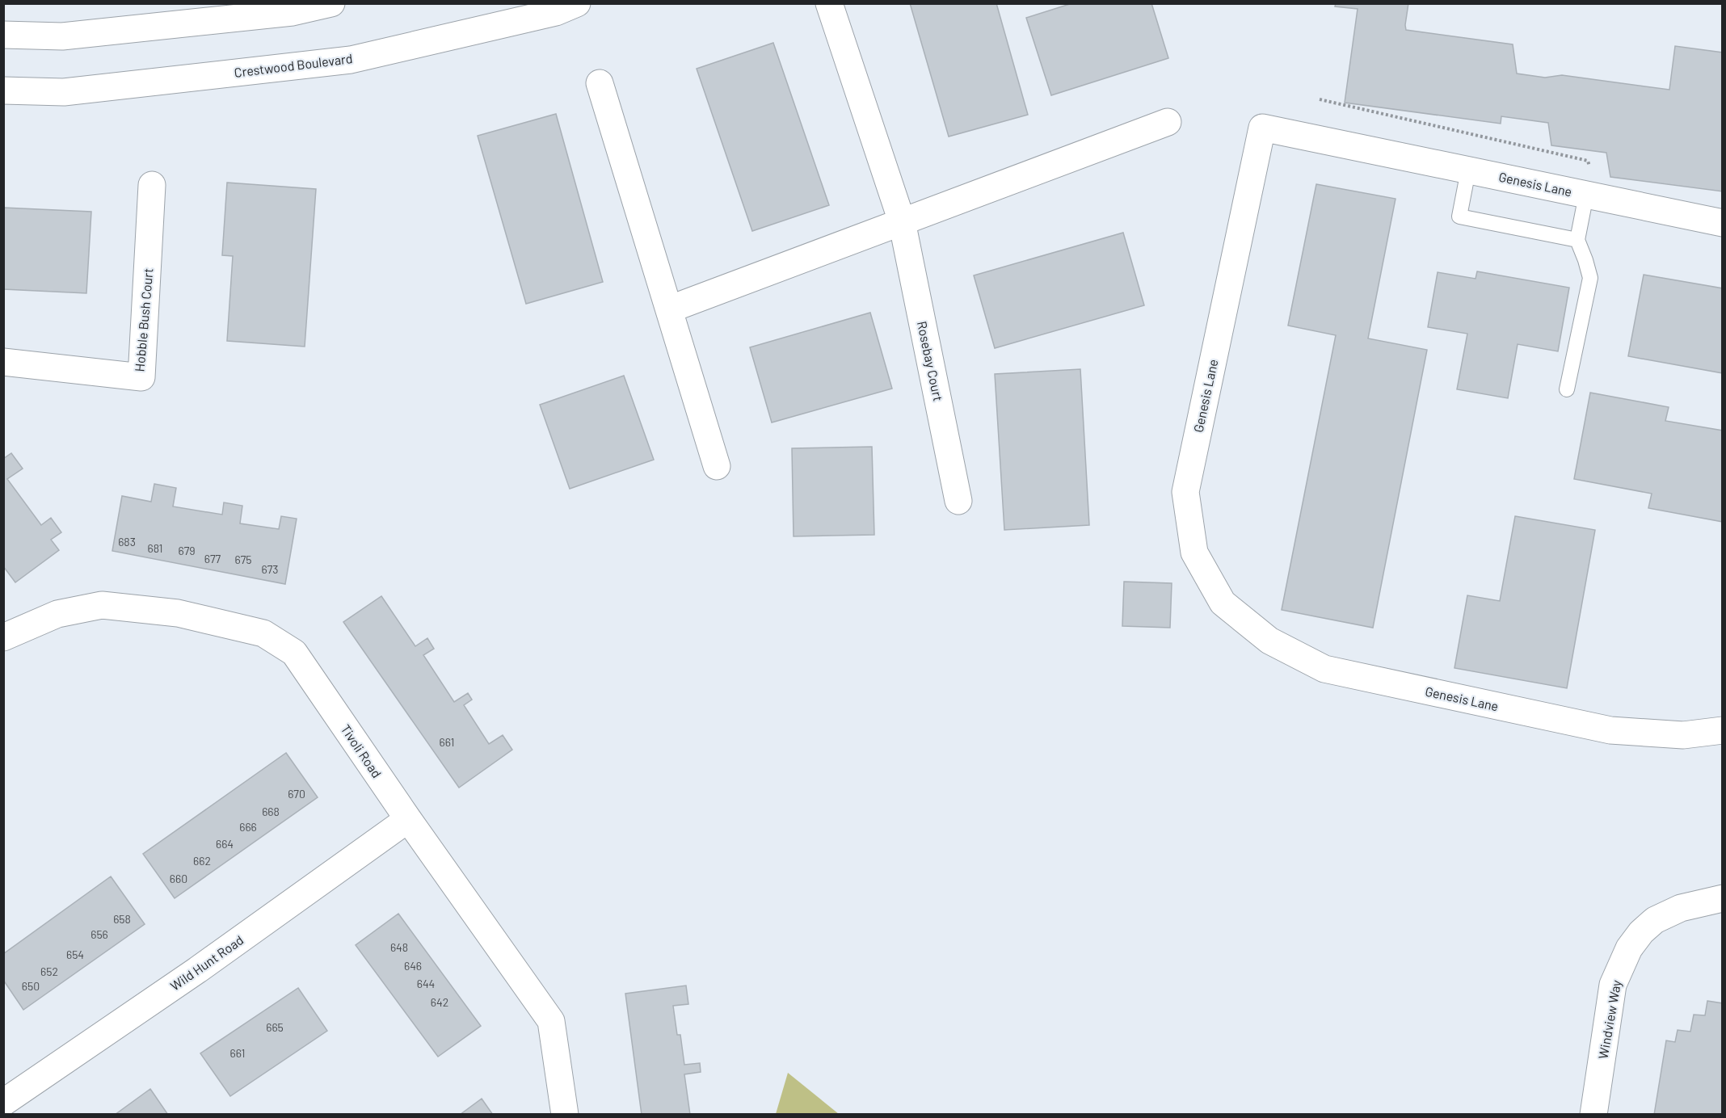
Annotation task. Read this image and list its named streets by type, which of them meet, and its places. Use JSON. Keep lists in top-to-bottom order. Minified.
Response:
{"streets":{"street":["Crestwood Boulevard","Genesis Lane","Hobble Bush Court","Rosebay Court","Tivoli Road","Wild Hunt Road","Windview Way"]},"crossings":[["Tivoli Road","Wild Hunt Road"]],"house_numbers":["683","681","679","677","675","673","661","670","668","666","664","662","660","658","656","648","654","646","652","644","650","642","665","661"]}
